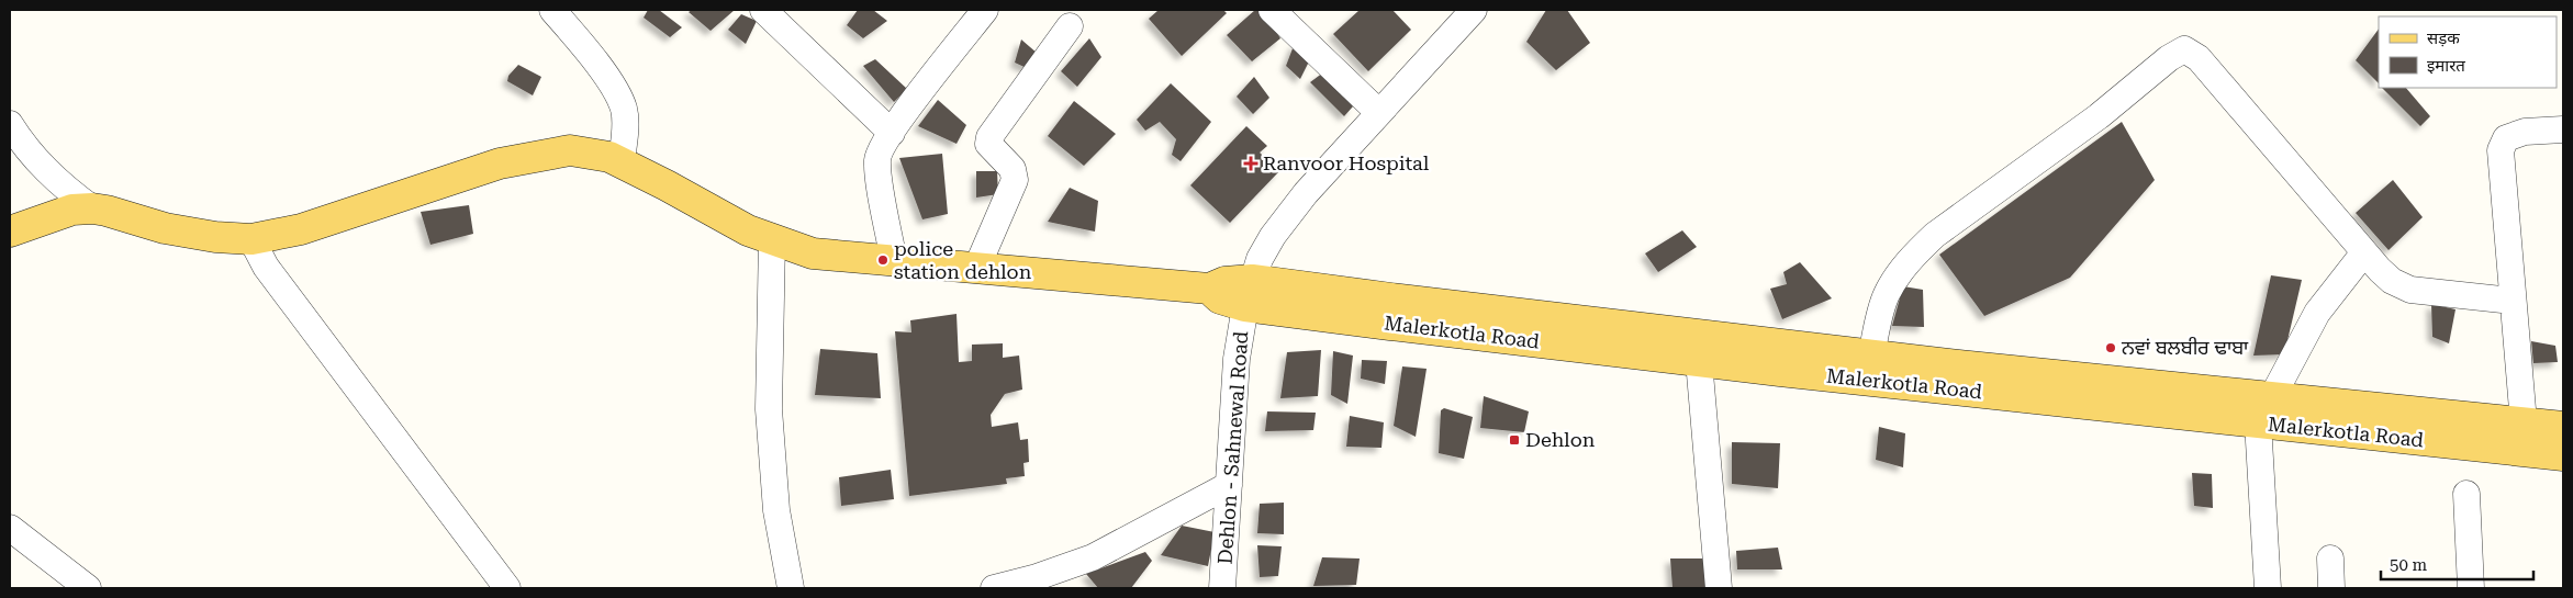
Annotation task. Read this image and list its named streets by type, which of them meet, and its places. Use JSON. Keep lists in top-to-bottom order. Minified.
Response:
{"streets":{"main road":["Malerkotla Road"],"street":["Dehlon - Sahnewal Road"]},"crossings":[["Malerkotla Road","Dehlon - Sahnewal Road"]],"places":{"health":["Ranvoor Hospital"],"other":["police station dehlon","ਨਵਾਂ ਬਲਬੀਰ ਢਾਬਾ"],"transit":["Dehlon"]},"legend":["सड़क","इमारत"],"scale_bar":"50 m"}
